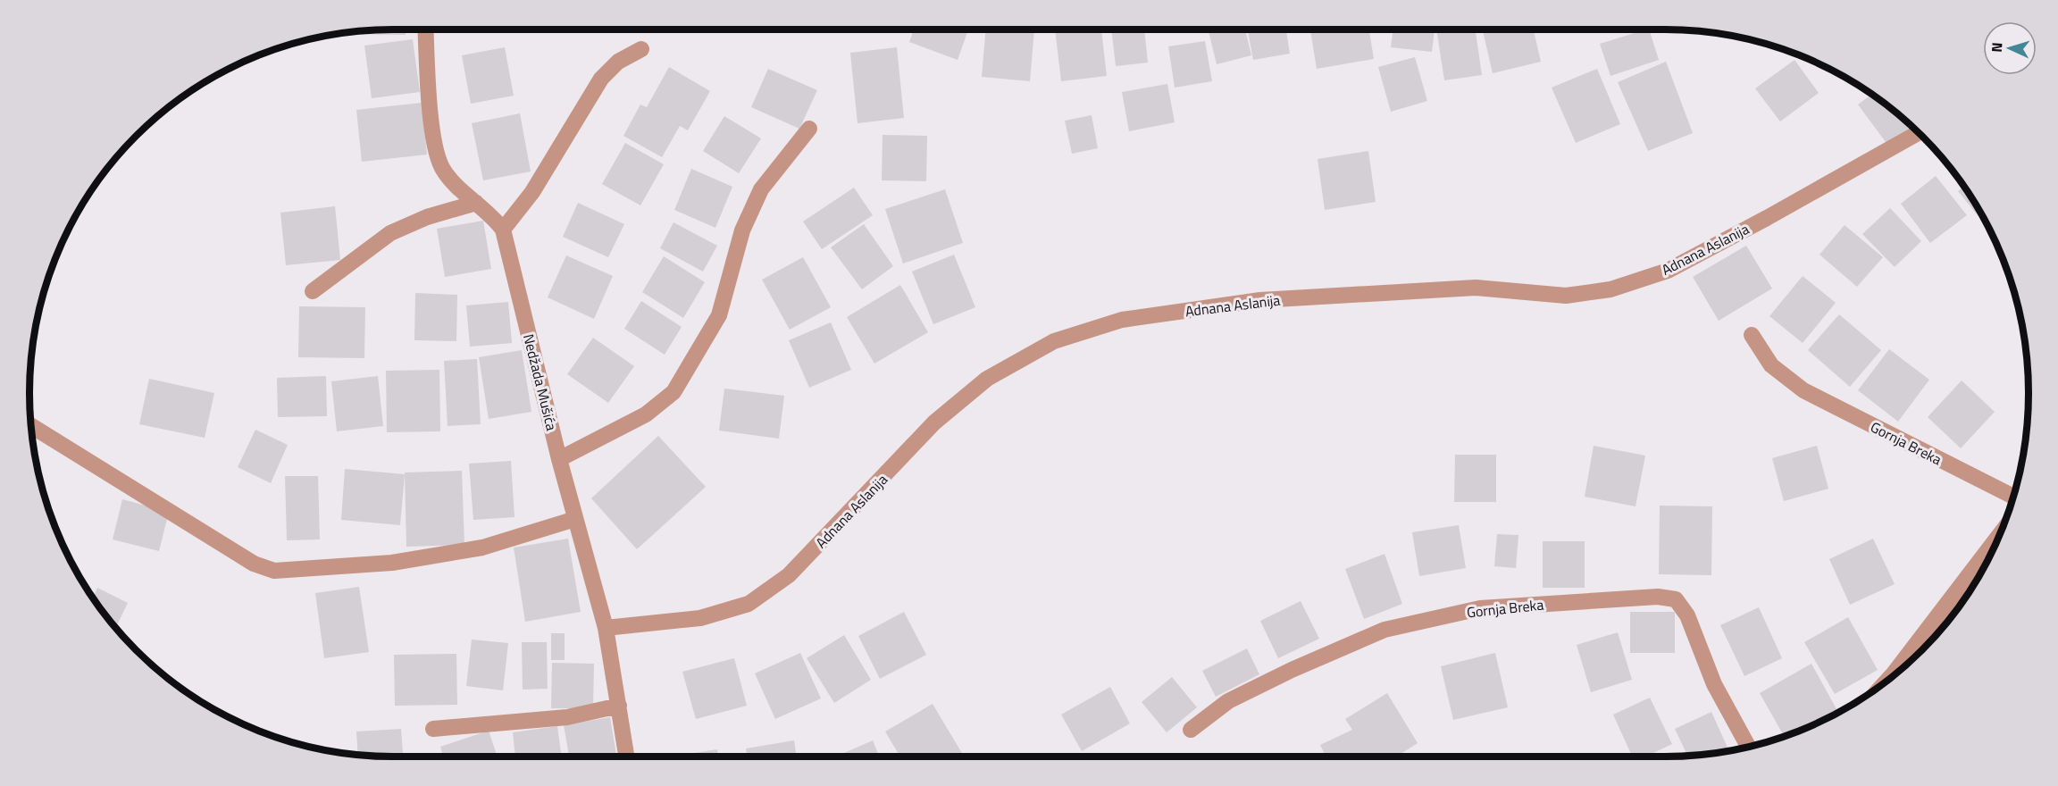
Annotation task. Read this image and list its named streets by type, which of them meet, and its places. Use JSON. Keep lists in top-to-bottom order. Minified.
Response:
{"streets":{"street":["Adnana Aslanija","Nedžada Mušića","Gornja Breka"]},"crossings":[["Adnana Aslanija","Nedžada Mušića"]],"north":"left"}
